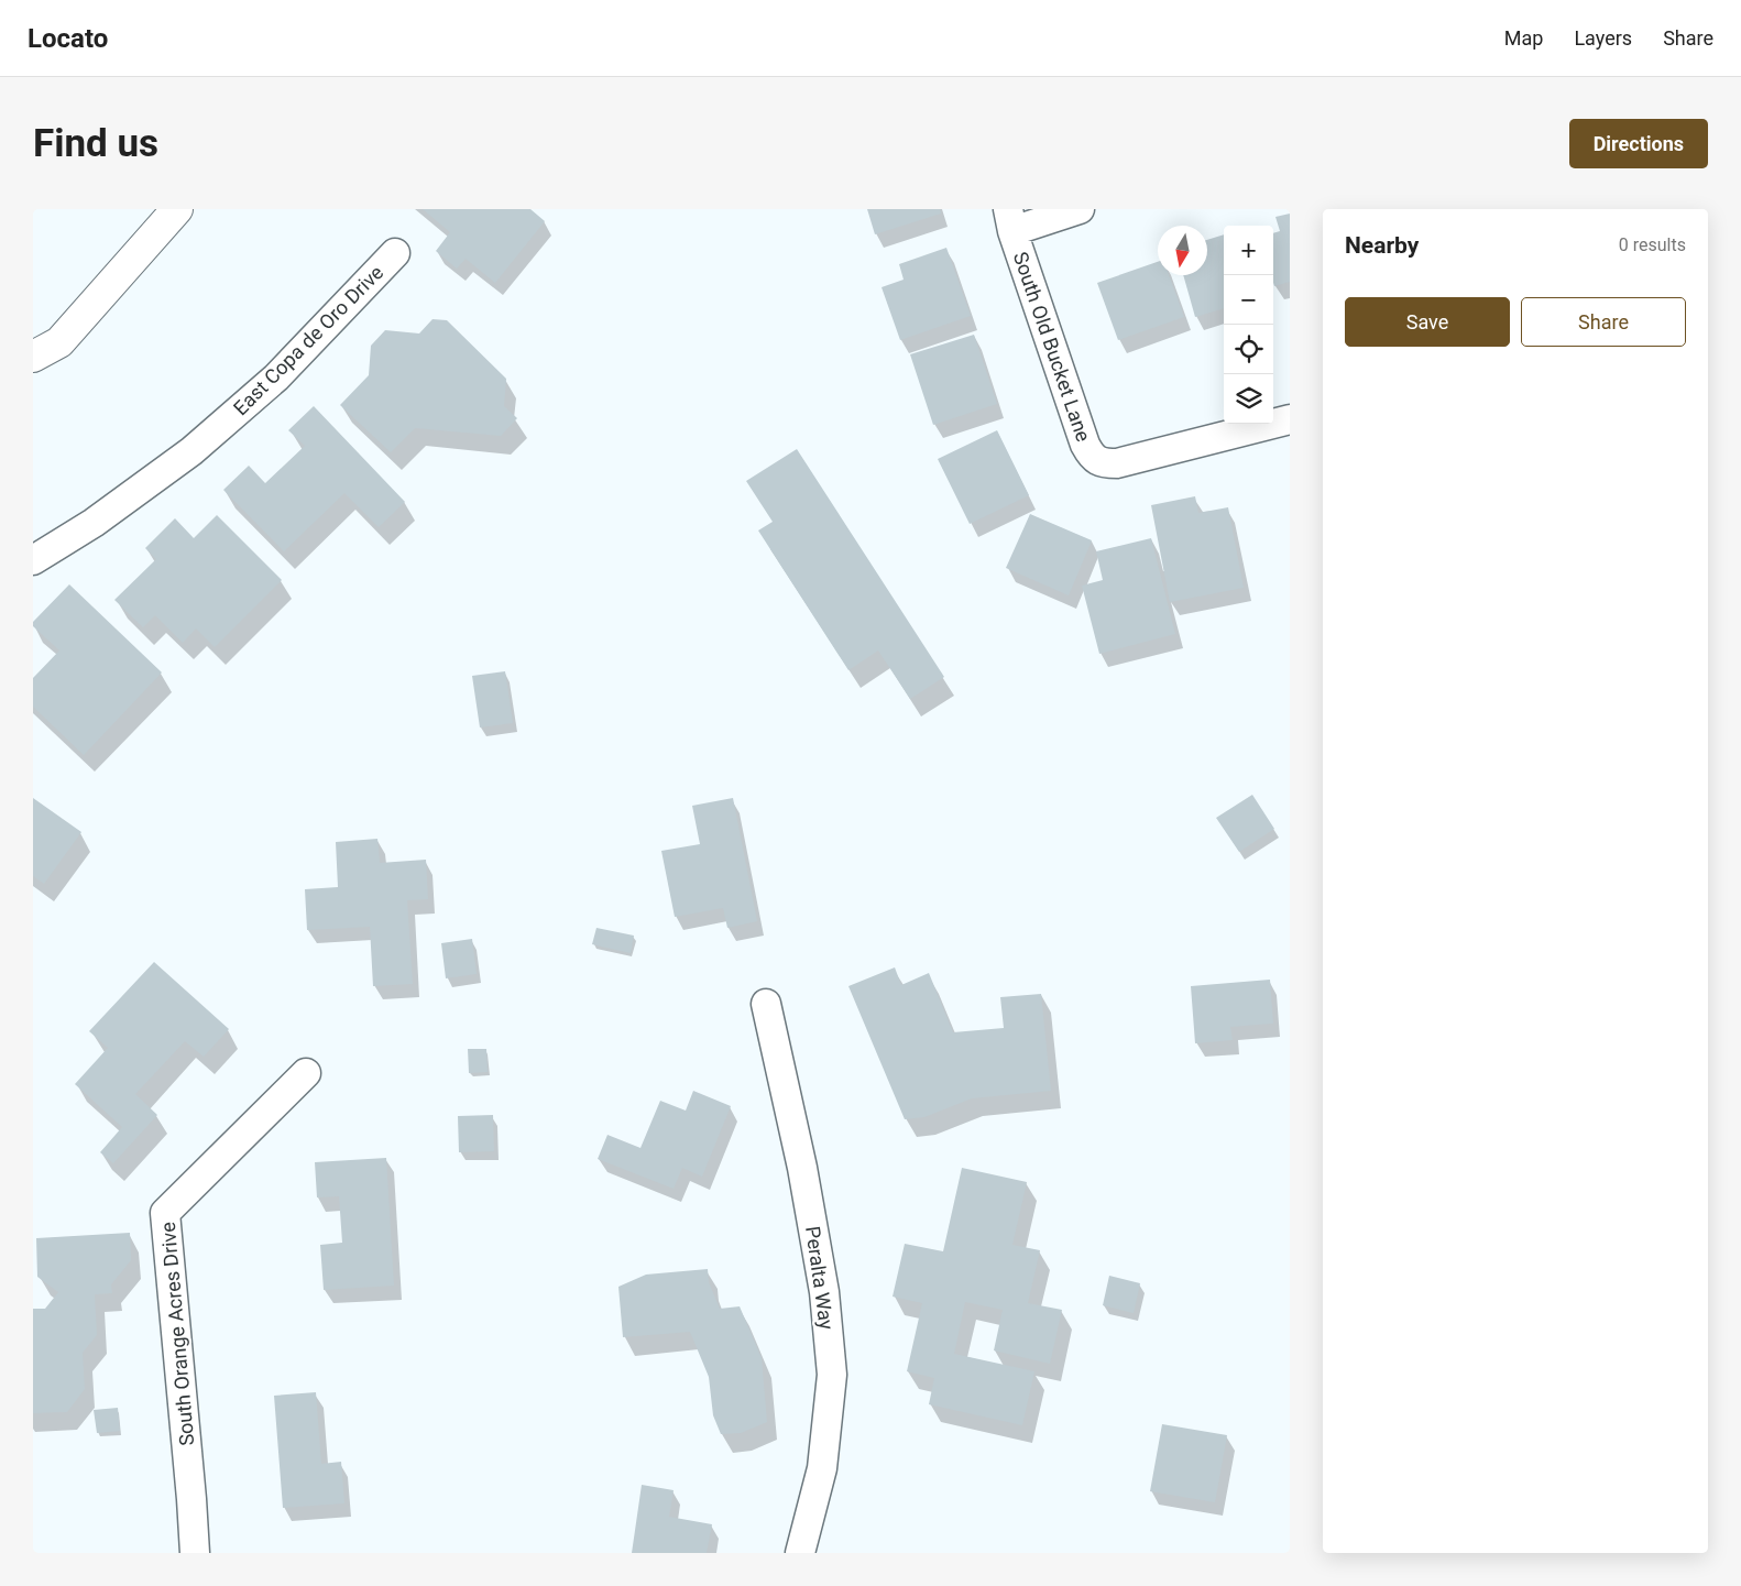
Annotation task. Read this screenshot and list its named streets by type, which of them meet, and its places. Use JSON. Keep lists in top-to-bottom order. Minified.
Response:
{"streets":{"street":["East Copa de Oro Drive","South Old Bucket Lane","Peralta Way","South Orange Acres Drive"]},"north":"bottom","page":{"header":"Locato","nav":["Map","Layers","Share"],"buttons":["Directions",["Save","Share"]],"title":"Find us","heading":["Nearby","0 results"],"map_buttons":["+","−"]}}
